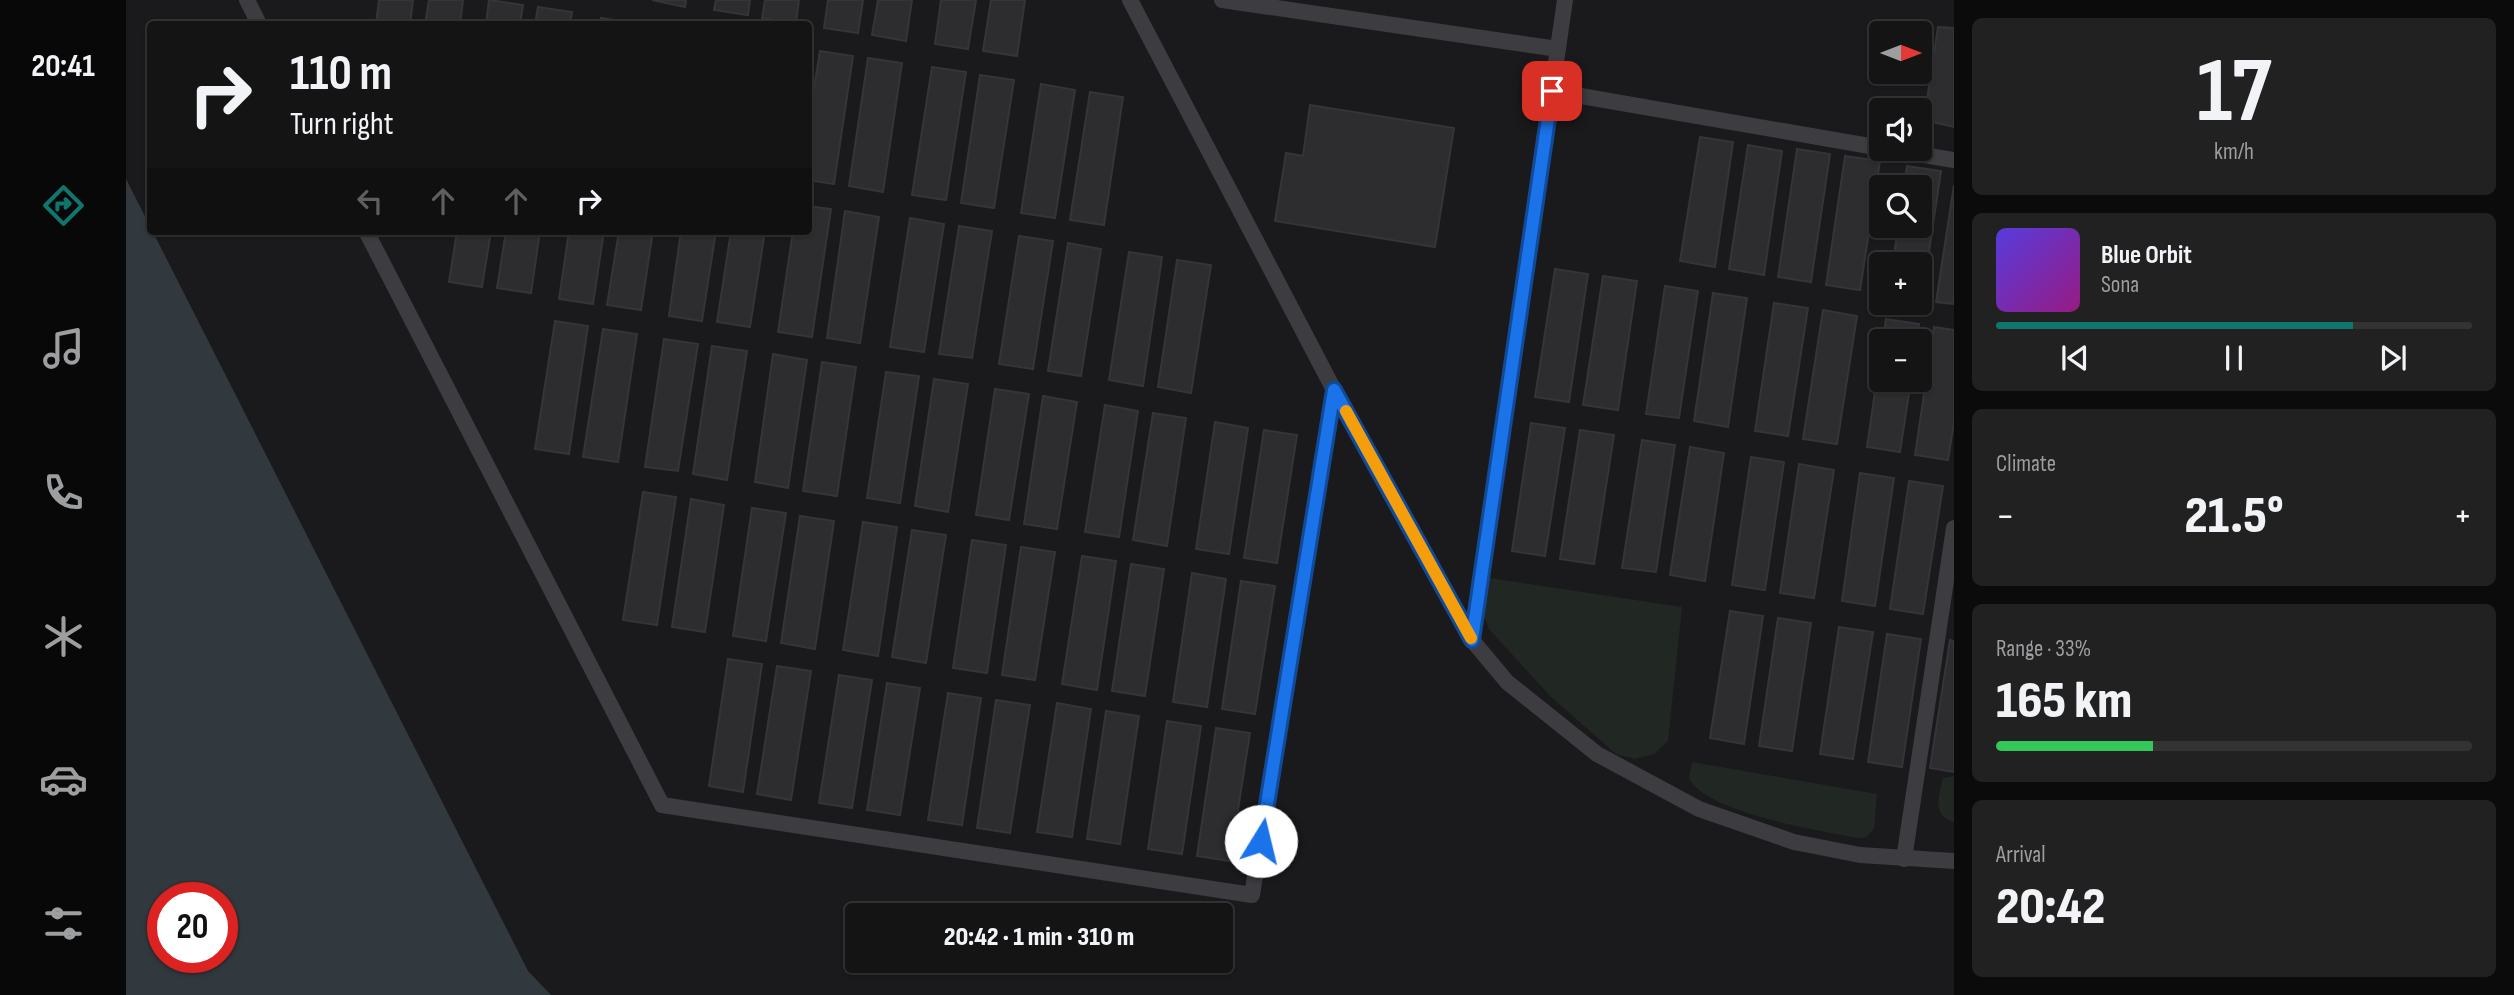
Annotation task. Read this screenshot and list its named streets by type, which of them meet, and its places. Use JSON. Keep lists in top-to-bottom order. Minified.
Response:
{"north":"right","page":{"tabs":"20:41","tile":[["17","km/h"],"Climate",["Range · 33%","165 km"],["Arrival","20:42"]],"map_buttons":["+","−"],"turn":["110 m","Turn right"],"song":["Blue Orbit","Sona"],"heat":["−","21.5°","+"],"limit":"20","trip":"20:42 · 1 min · 310 m"}}
